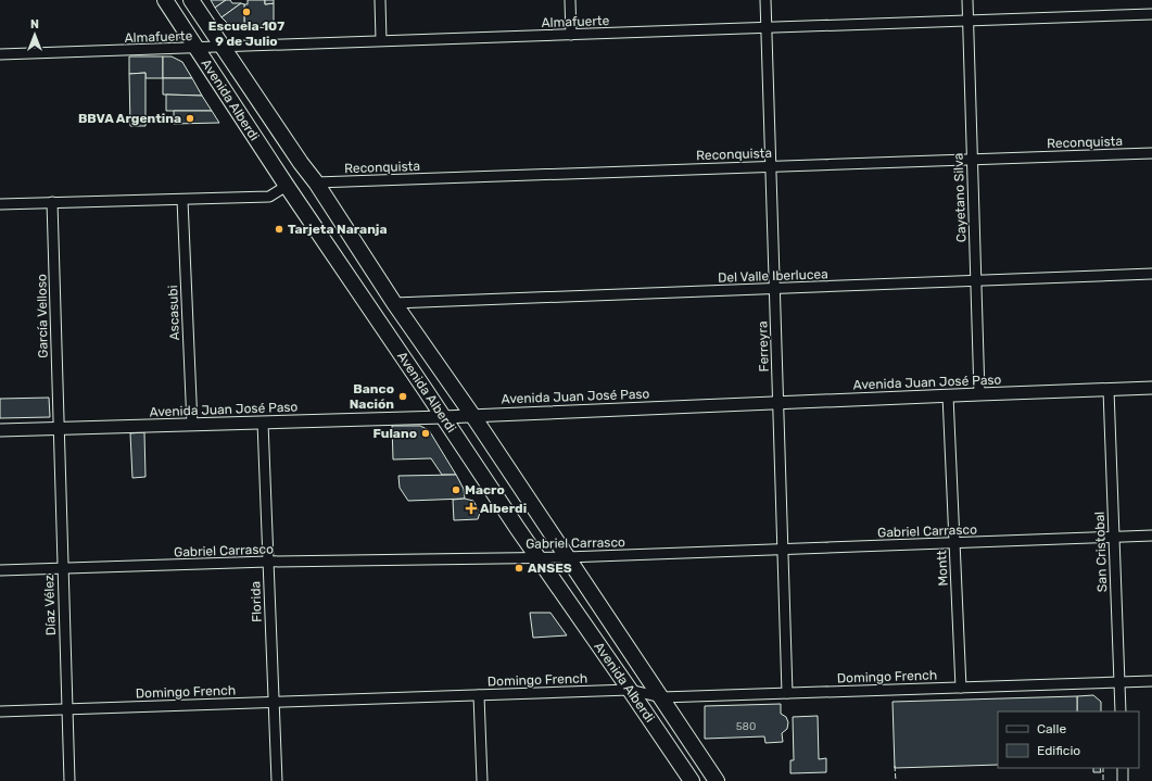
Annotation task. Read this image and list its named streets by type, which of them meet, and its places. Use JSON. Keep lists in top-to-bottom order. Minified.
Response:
{"streets":{"main road":["Avenida Alberdi"],"street":["Almafuerte","Reconquista","Cayetano Silva","Del Valle Iberlucea","Ascasubi","García Velloso","Ferreyra","Avenida Juan José Paso","Gabriel Carrasco","San Cristobal","Montt","Florida","Díaz Vélez","Domingo French"]},"crossings":[["Almafuerte","Avenida Alberdi"],["Almafuerte","Cayetano Silva"],["Almafuerte","Ferreyra"],["Avenida Alberdi","Reconquista"],["Avenida Alberdi","Del Valle Iberlucea"],["Avenida Alberdi","Avenida Juan José Paso"],["Avenida Alberdi","Gabriel Carrasco"],["Avenida Alberdi","Domingo French"],["Reconquista","Cayetano Silva"],["Reconquista","Ferreyra"],["Cayetano Silva","Del Valle Iberlucea"],["Cayetano Silva","Avenida Juan José Paso"],["Del Valle Iberlucea","Ferreyra"],["Ascasubi","Avenida Juan José Paso"],["García Velloso","Avenida Juan José Paso"],["García Velloso","Díaz Vélez"],["Ferreyra","Avenida Juan José Paso"],["Ferreyra","Gabriel Carrasco"],["Ferreyra","Domingo French"],["Avenida Juan José Paso","San Cristobal"],["Avenida Juan José Paso","Montt"],["Avenida Juan José Paso","Florida"],["Avenida Juan José Paso","Díaz Vélez"],["Gabriel Carrasco","San Cristobal"],["Gabriel Carrasco","Montt"],["Gabriel Carrasco","Florida"],["Gabriel Carrasco","Díaz Vélez"],["San Cristobal","Domingo French"],["Montt","Domingo French"],["Florida","Domingo French"],["Díaz Vélez","Domingo French"]],"places":{"other":["Escuela 107 9 de Julio","BBVA Argentina","Tarjeta Naranja","Banco Nación","Fulano","Macro","ANSES"],"health":["Alberdi"]},"house_numbers":["580"],"legend":["Calle","Edificio"],"north":"top"}
